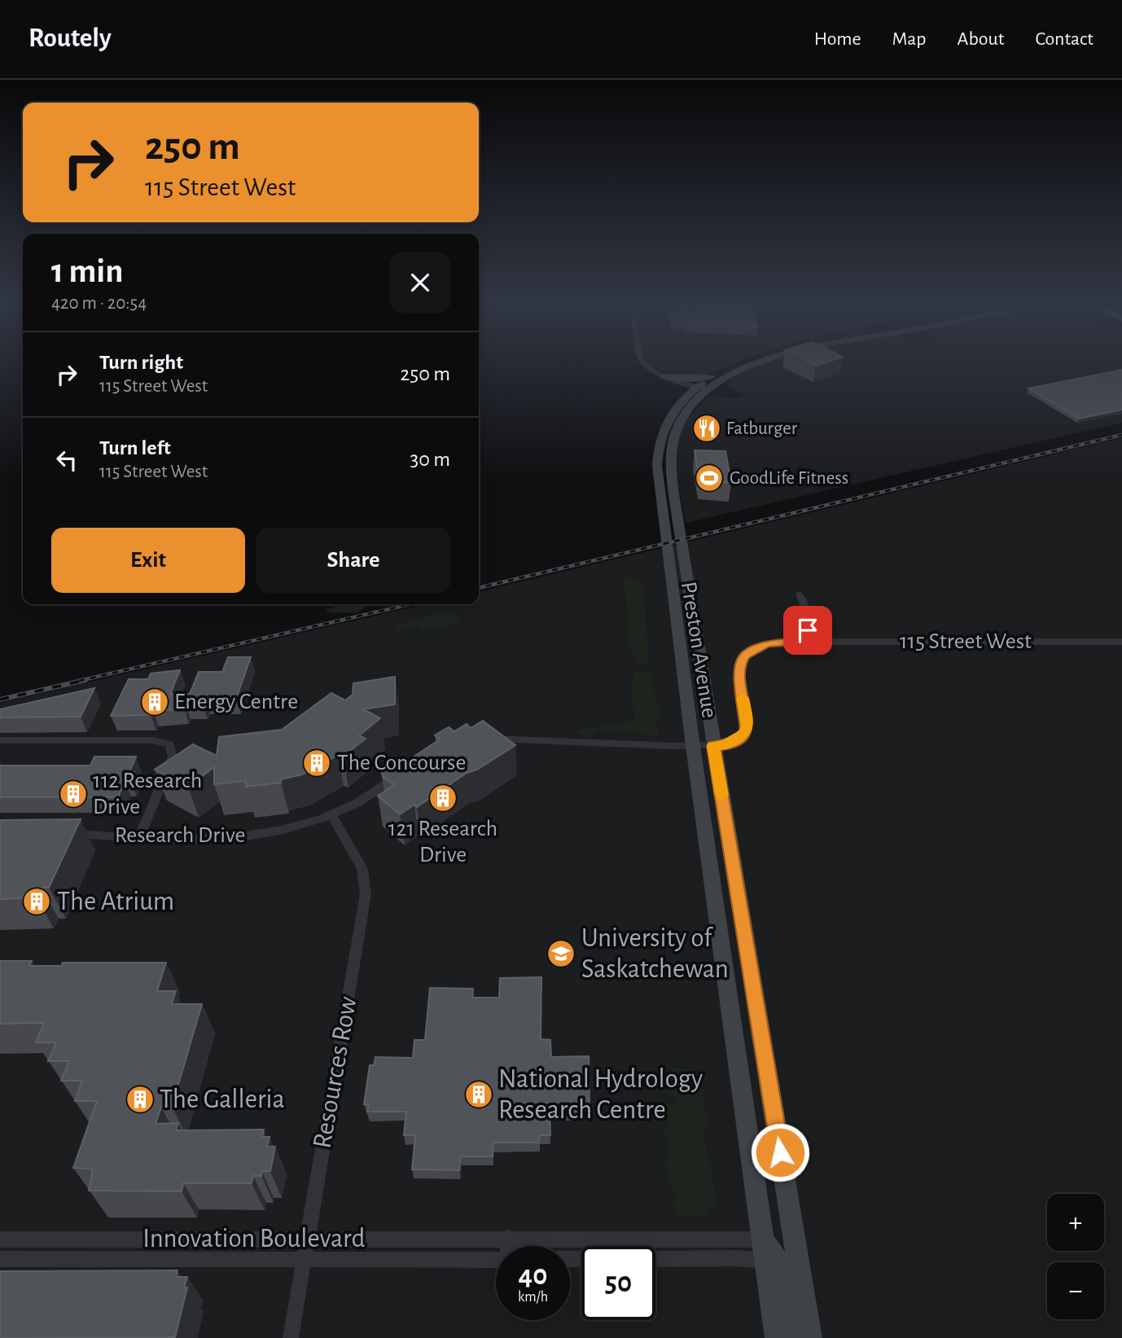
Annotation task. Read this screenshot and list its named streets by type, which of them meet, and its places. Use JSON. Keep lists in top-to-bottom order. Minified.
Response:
{"streets":{"main road":["Preston Avenue"],"street":["115 Street West","Research Drive","Resources Row","Innovation Boulevard"]},"crossings":[["115 Street West","Preston Avenue"],["Preston Avenue","Innovation Boulevard"],["Research Drive","Resources Row"],["Resources Row","Innovation Boulevard"]],"places":{"restaurant":["Fatburger"],"sports":["GoodLife Fitness"],"building":["Energy Centre","The Concourse","112 Research Drive","121 Research Drive","The Atrium","National Hydrology Research Centre","The Galleria"],"school or university":["University of Saskatchewan"]},"page":{"header":"Routely","nav":["Home","Map","About","Contact"],"turn":["250 m","115 Street West"],"heading":["1 min","420 m · 20:54"],"list":[{"name":"Turn right","note":"115 Street West","value":"250 m"},{"name":"Turn left","note":"115 Street West","value":"30 m"}],"buttons":["Exit","Share"],"map_buttons":["+","−"],"speed":"40 km/h","limit":"50"}}
